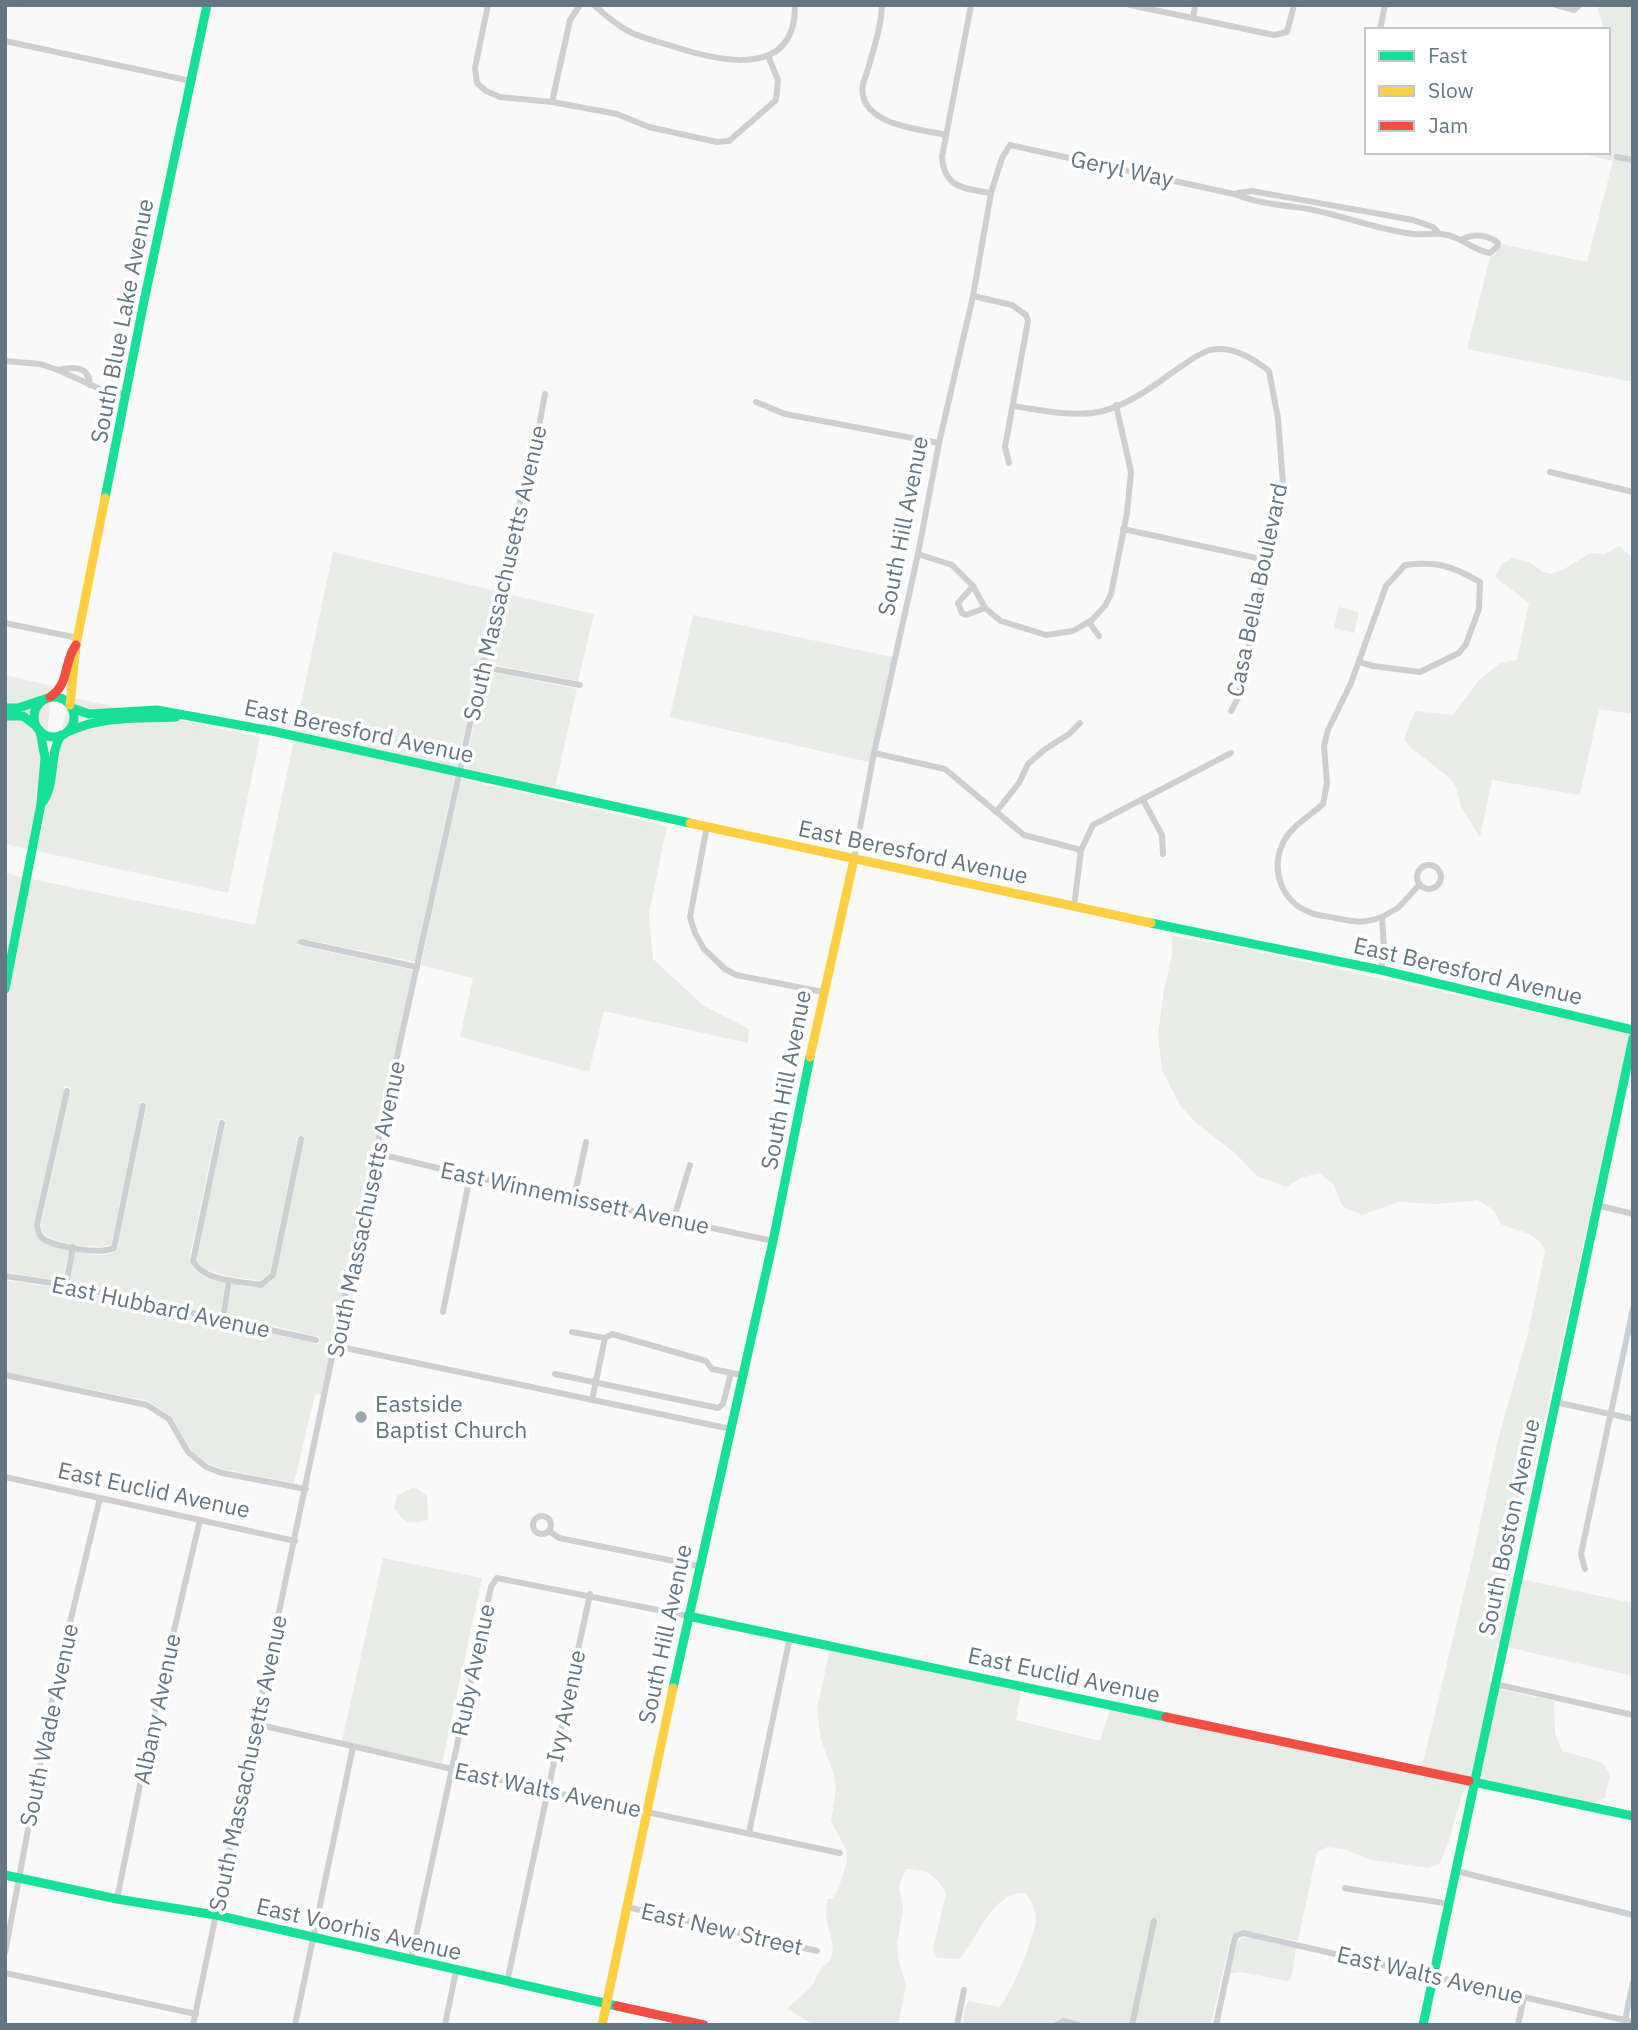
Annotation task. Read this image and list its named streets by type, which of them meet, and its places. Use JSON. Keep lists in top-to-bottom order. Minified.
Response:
{"streets":{"street":["Geryl Way","South Blue Lake Avenue","South Hill Avenue","South Massachusetts Avenue","Casa Bella Boulevard","East Beresford Avenue","East Winnemissett Avenue","East Hubbard Avenue","East Euclid Avenue","South Boston Avenue","Ruby Avenue","Ivy Avenue","Albany Avenue","South Wade Avenue","East Walts Avenue","East Voorhis Avenue","East New Street"]},"crossings":[["Geryl Way","South Hill Avenue"],["South Blue Lake Avenue","East Beresford Avenue"],["South Hill Avenue","East Beresford Avenue"],["South Hill Avenue","East Winnemissett Avenue"],["South Hill Avenue","East Euclid Avenue"],["South Hill Avenue","East Walts Avenue"],["South Hill Avenue","East Voorhis Avenue"],["South Hill Avenue","East New Street"],["South Massachusetts Avenue","East Beresford Avenue"],["South Massachusetts Avenue","East Winnemissett Avenue"],["South Massachusetts Avenue","East Euclid Avenue"],["South Massachusetts Avenue","East Walts Avenue"],["South Massachusetts Avenue","East Voorhis Avenue"],["East Euclid Avenue","South Boston Avenue"],["East Euclid Avenue","Ruby Avenue"],["East Euclid Avenue","Ivy Avenue"],["East Euclid Avenue","Albany Avenue"],["East Euclid Avenue","South Wade Avenue"],["South Boston Avenue","East Walts Avenue"],["Ruby Avenue","East Walts Avenue"],["Ruby Avenue","East Voorhis Avenue"],["Ivy Avenue","East Walts Avenue"],["Ivy Avenue","East Voorhis Avenue"],["Albany Avenue","East Voorhis Avenue"],["South Wade Avenue","East Voorhis Avenue"]],"places":["Eastside Baptist Church"],"legend":["Fast","Slow","Jam"]}
